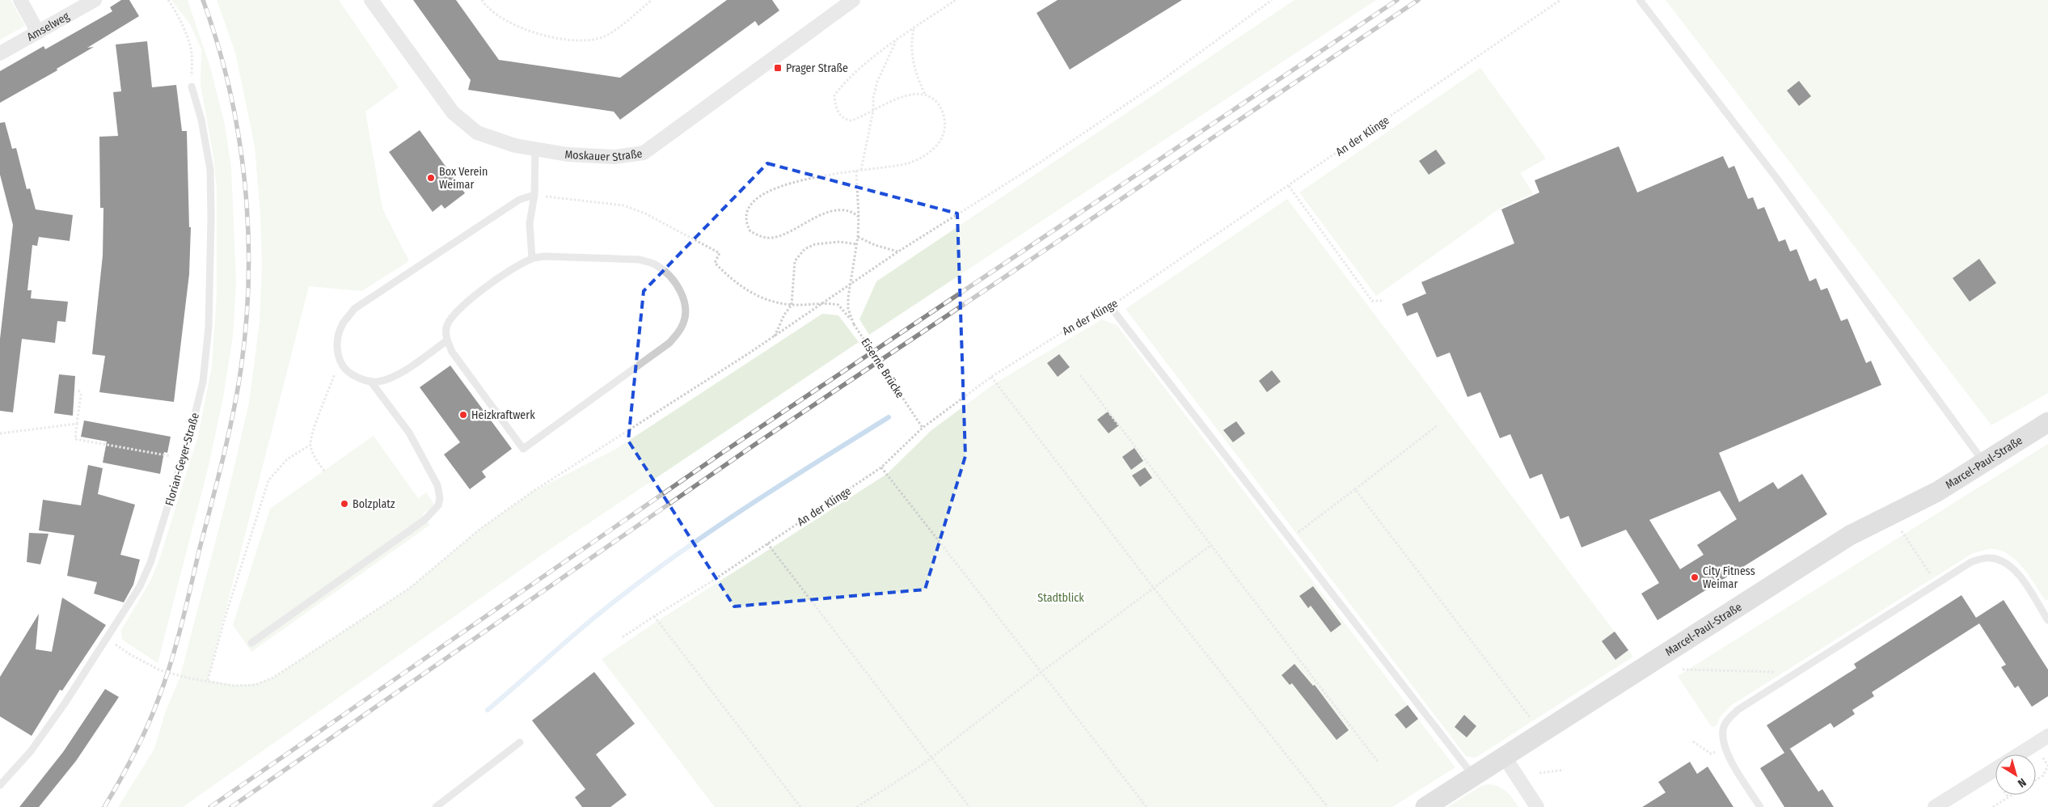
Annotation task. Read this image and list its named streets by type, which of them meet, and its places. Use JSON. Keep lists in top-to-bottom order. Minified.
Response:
{"streets":{"street":["Amselweg","Moskauer Straße","Marcel-Paul-Straße"],"lane":["Florian-Geyer-Straße"],"path":["An der Klinge","Eiserne Brücke"]},"crossings":[["An der Klinge","Eiserne Brücke"]],"parks":["Stadtblick"],"places":{"transit":["Prager Straße"],"other":["Box Verein Weimar","Heizkraftwerk","Bolzplatz","City Fitness Weimar"]},"north":"bottom right"}
